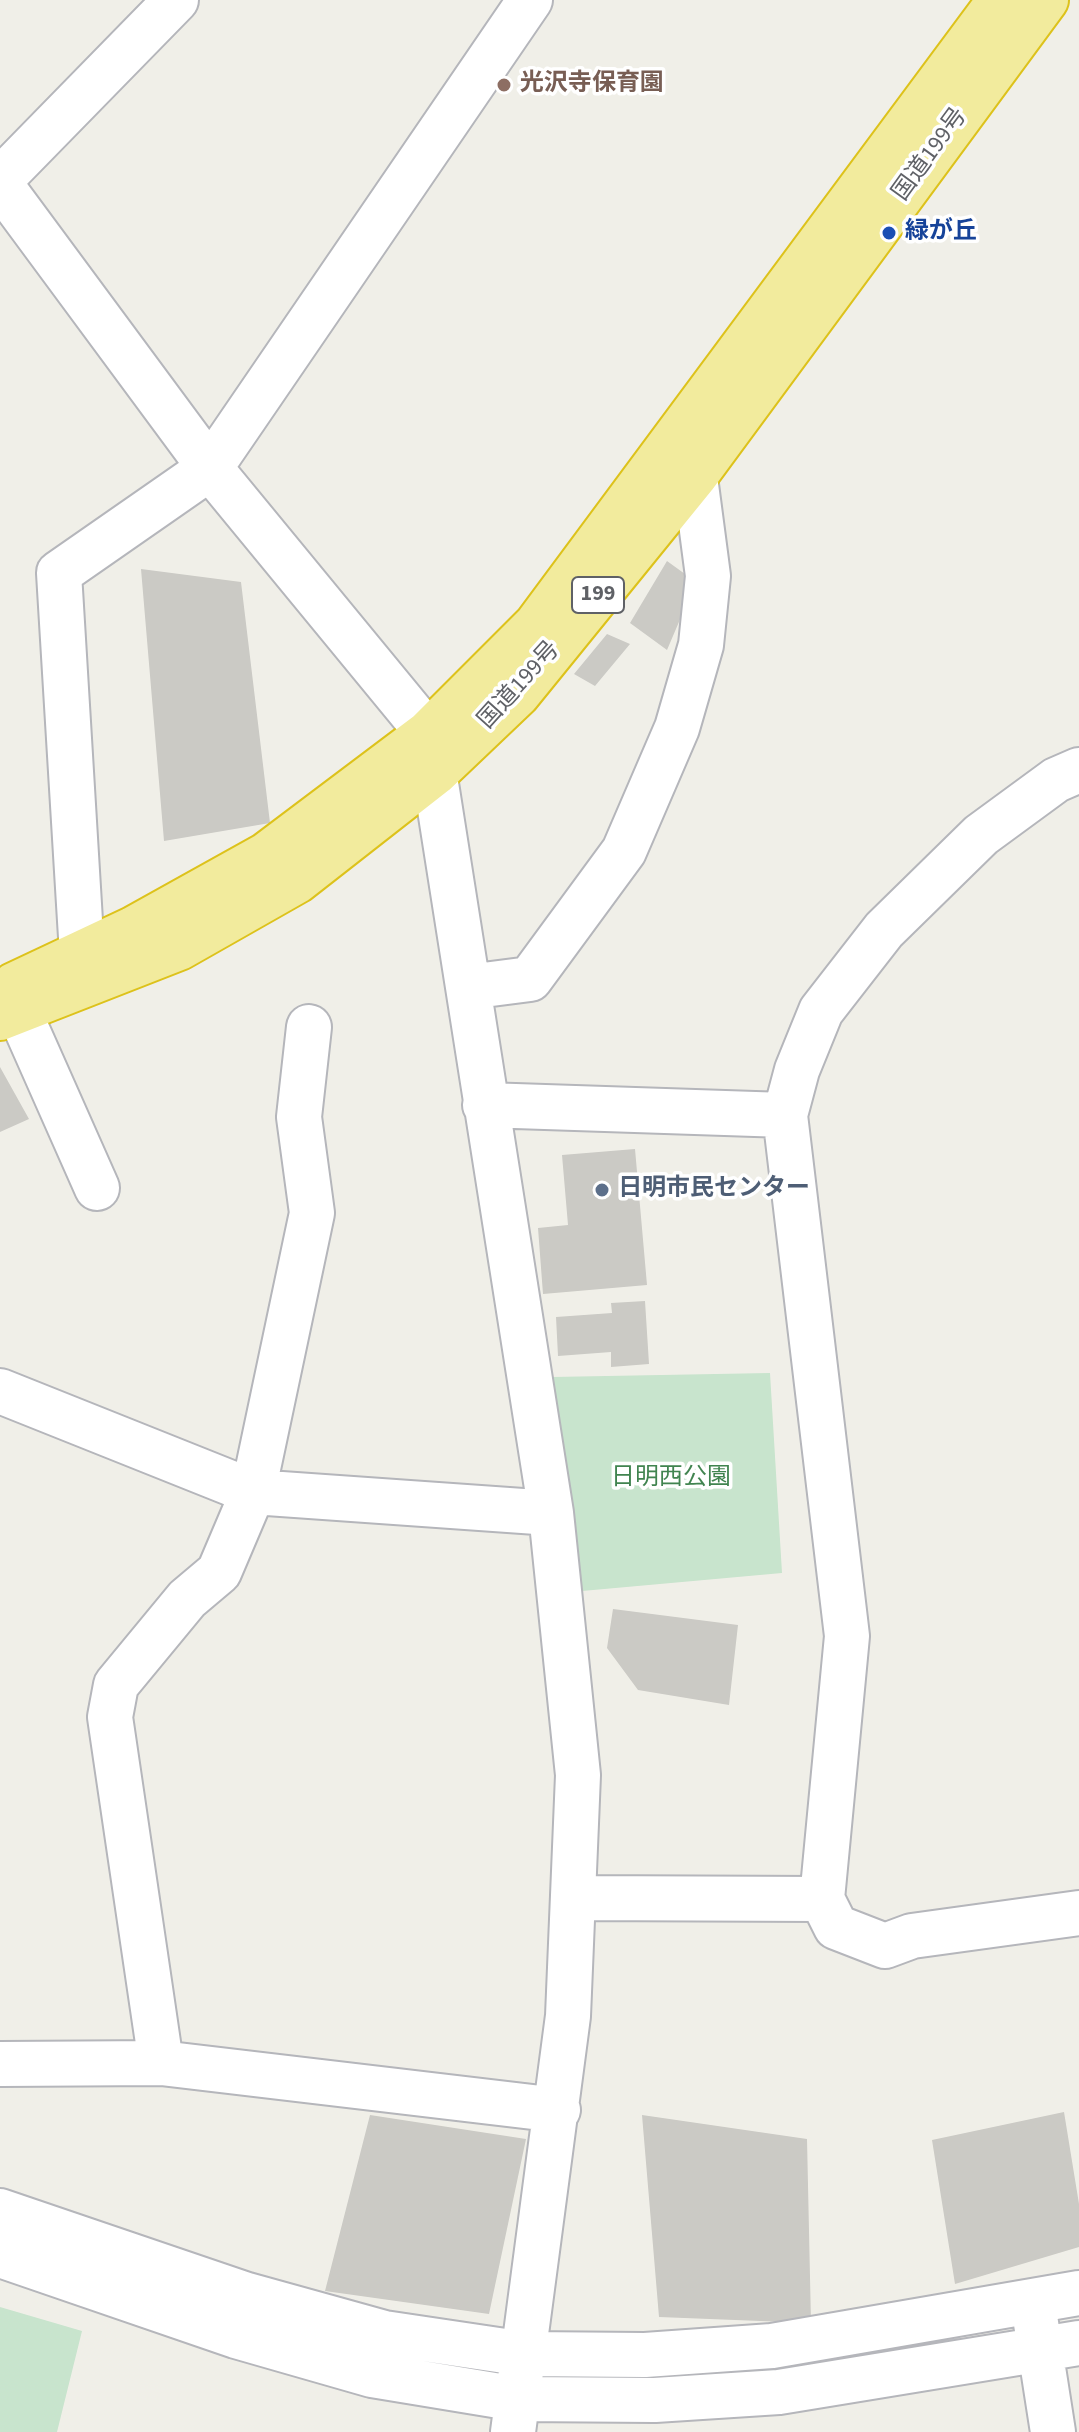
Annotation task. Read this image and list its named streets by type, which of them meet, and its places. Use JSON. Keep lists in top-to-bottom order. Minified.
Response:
{"streets":{"highway":["国道199号","199"]},"parks":["日明西公園"],"places":["光沢寺保育園","緑が丘","日明市民センター"]}
